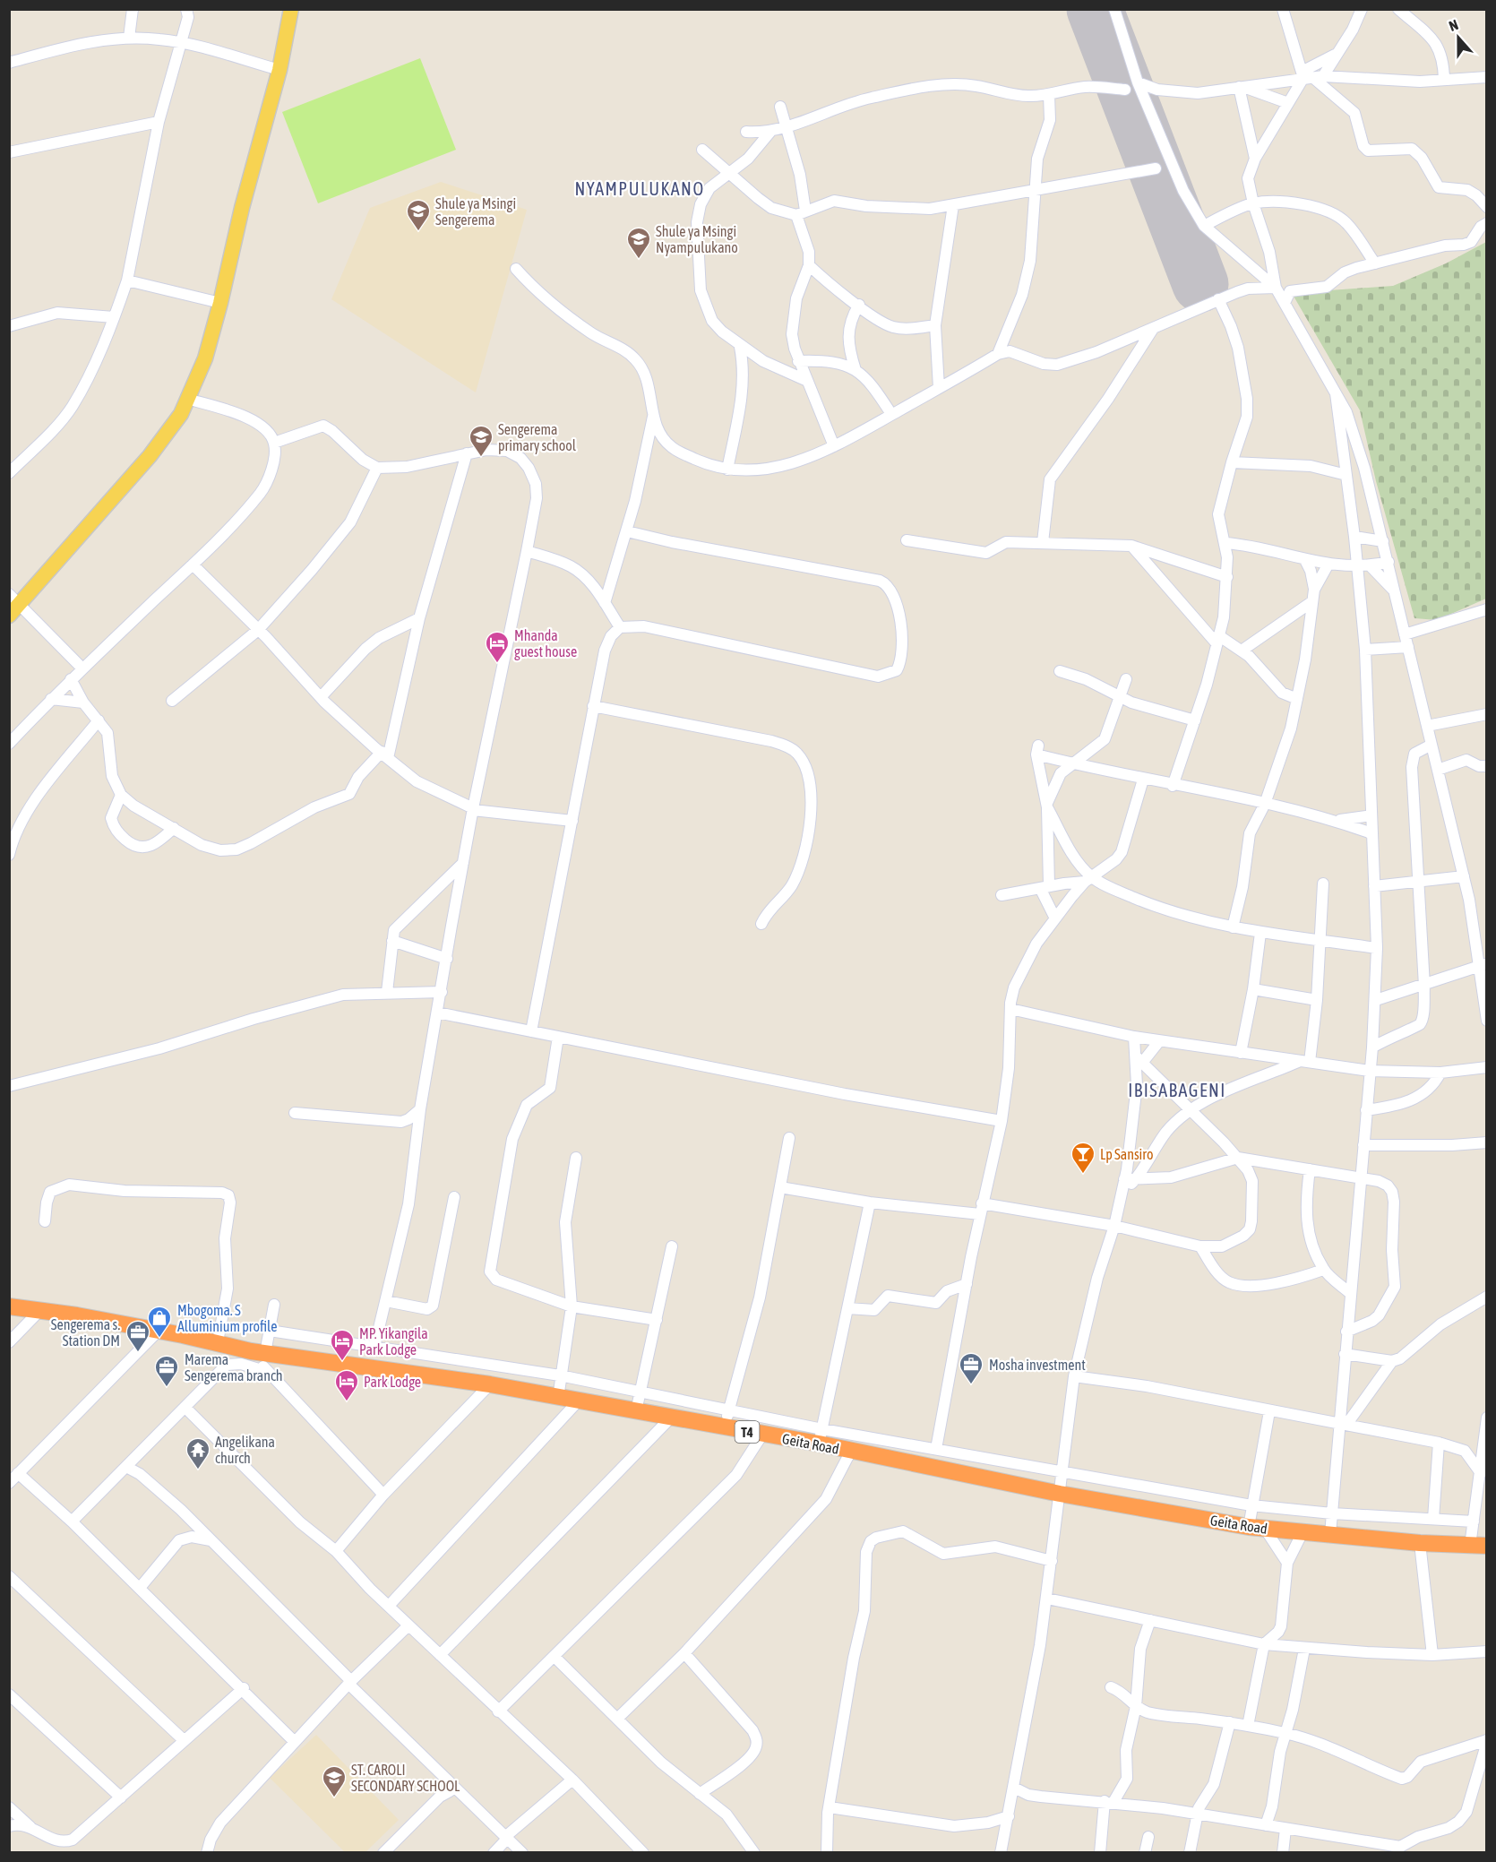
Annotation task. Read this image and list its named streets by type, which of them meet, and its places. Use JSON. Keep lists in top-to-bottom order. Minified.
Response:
{"streets":{"highway":["T4","Geita Road"]},"districts":["NYAMPULUKANO","IBISABAGENI"],"places":{"school or university":["Shule ya Msingi Sengerema","Shule ya Msingi Nyampulukano","Sengerema primary school","ST. CAROLI SECONDARY SCHOOL"],"hotel":["Mhanda guest house","MP. Yikangila Park Lodge","Park Lodge"],"bar":["Lp Sansiro"],"shop":["Mbogoma. S Alluminium profile"],"office":["Sengerema s. Station DM","Mosha investment","Marema Sengerema branch"],"temple":["Angelikana church"]},"north":"top"}
